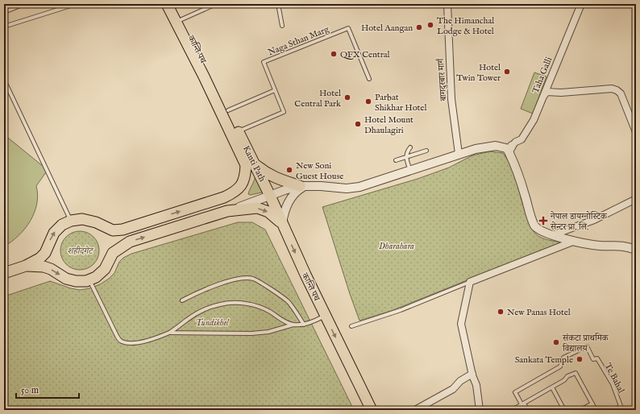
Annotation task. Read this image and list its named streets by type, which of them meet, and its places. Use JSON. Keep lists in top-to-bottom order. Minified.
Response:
{"streets":{"main road":["कान्ति पथ","Kanti Path"],"street":["Taha Galli","बागदुरबार मार्ग"],"lane":["Naga Sthan Marg","Te Bahal"]},"crossings":[["Naga Sthan Marg","कान्ति पथ"],["Naga Sthan Marg","Kanti Path"],["कान्ति पथ","Kanti Path"]],"one_way":["कान्ति पथ"],"parks":["Dharahara","शहीदगेट","Tundikhel"],"places":{"other":["The Himanchal Lodge & Hotel","Hotel Aangan","QFX Central","Hotel Twin Tower","Hotel Central Park","Parbat Shikhar Hotel","Hotel Mount Dhaulagiri","New Soni Guest House","New Panas Hotel","संकटा प्राथमिक विद्यालय","Sankata Temple"],"health":["नेपाल डायग्नोस्टिक सेन्टर प्रा. लि."]},"scale_bar":"50 m"}
